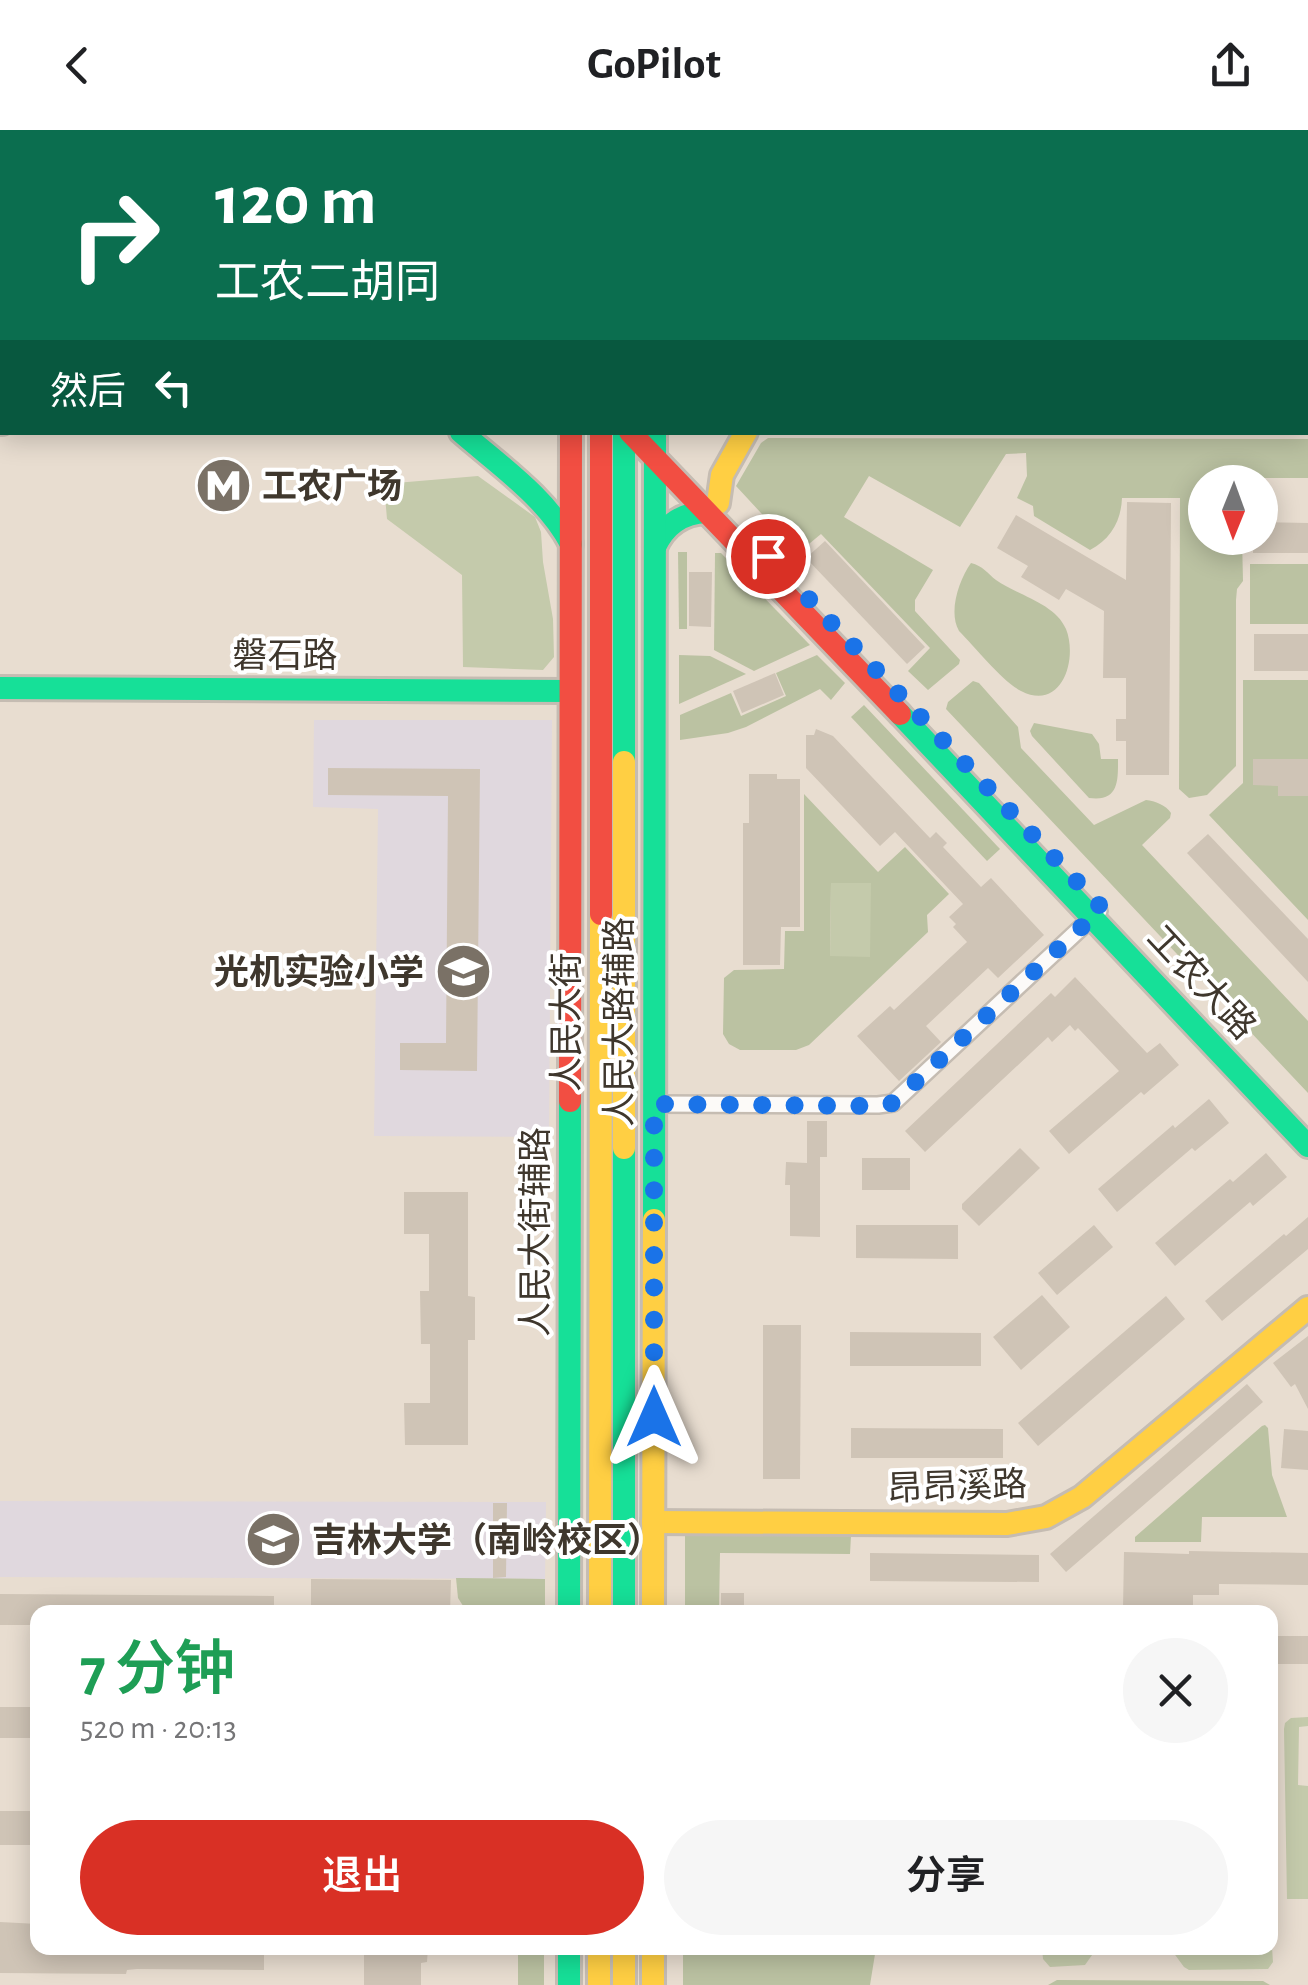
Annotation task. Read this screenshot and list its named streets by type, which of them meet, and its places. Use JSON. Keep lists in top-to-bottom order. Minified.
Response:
{"streets":{"main road":["磐石路","工农大路","人民大街","人民大路辅路","人民大街辅路","昂昂溪路"]},"crossings":[["磐石路","人民大街辅路"],["工农大路","人民大路辅路"],["人民大路辅路","昂昂溪路"]],"places":{"metro station":["工农广场"],"school or university":["光机实验小学","吉林大学（南岭校区）"]},"north":"bottom","page":{"header":"GoPilot","turn":["120 m","工农二胡同"],"then":"然后","heading":["7 分钟","520 m · 20:13"],"buttons":["退出","分享"]}}
